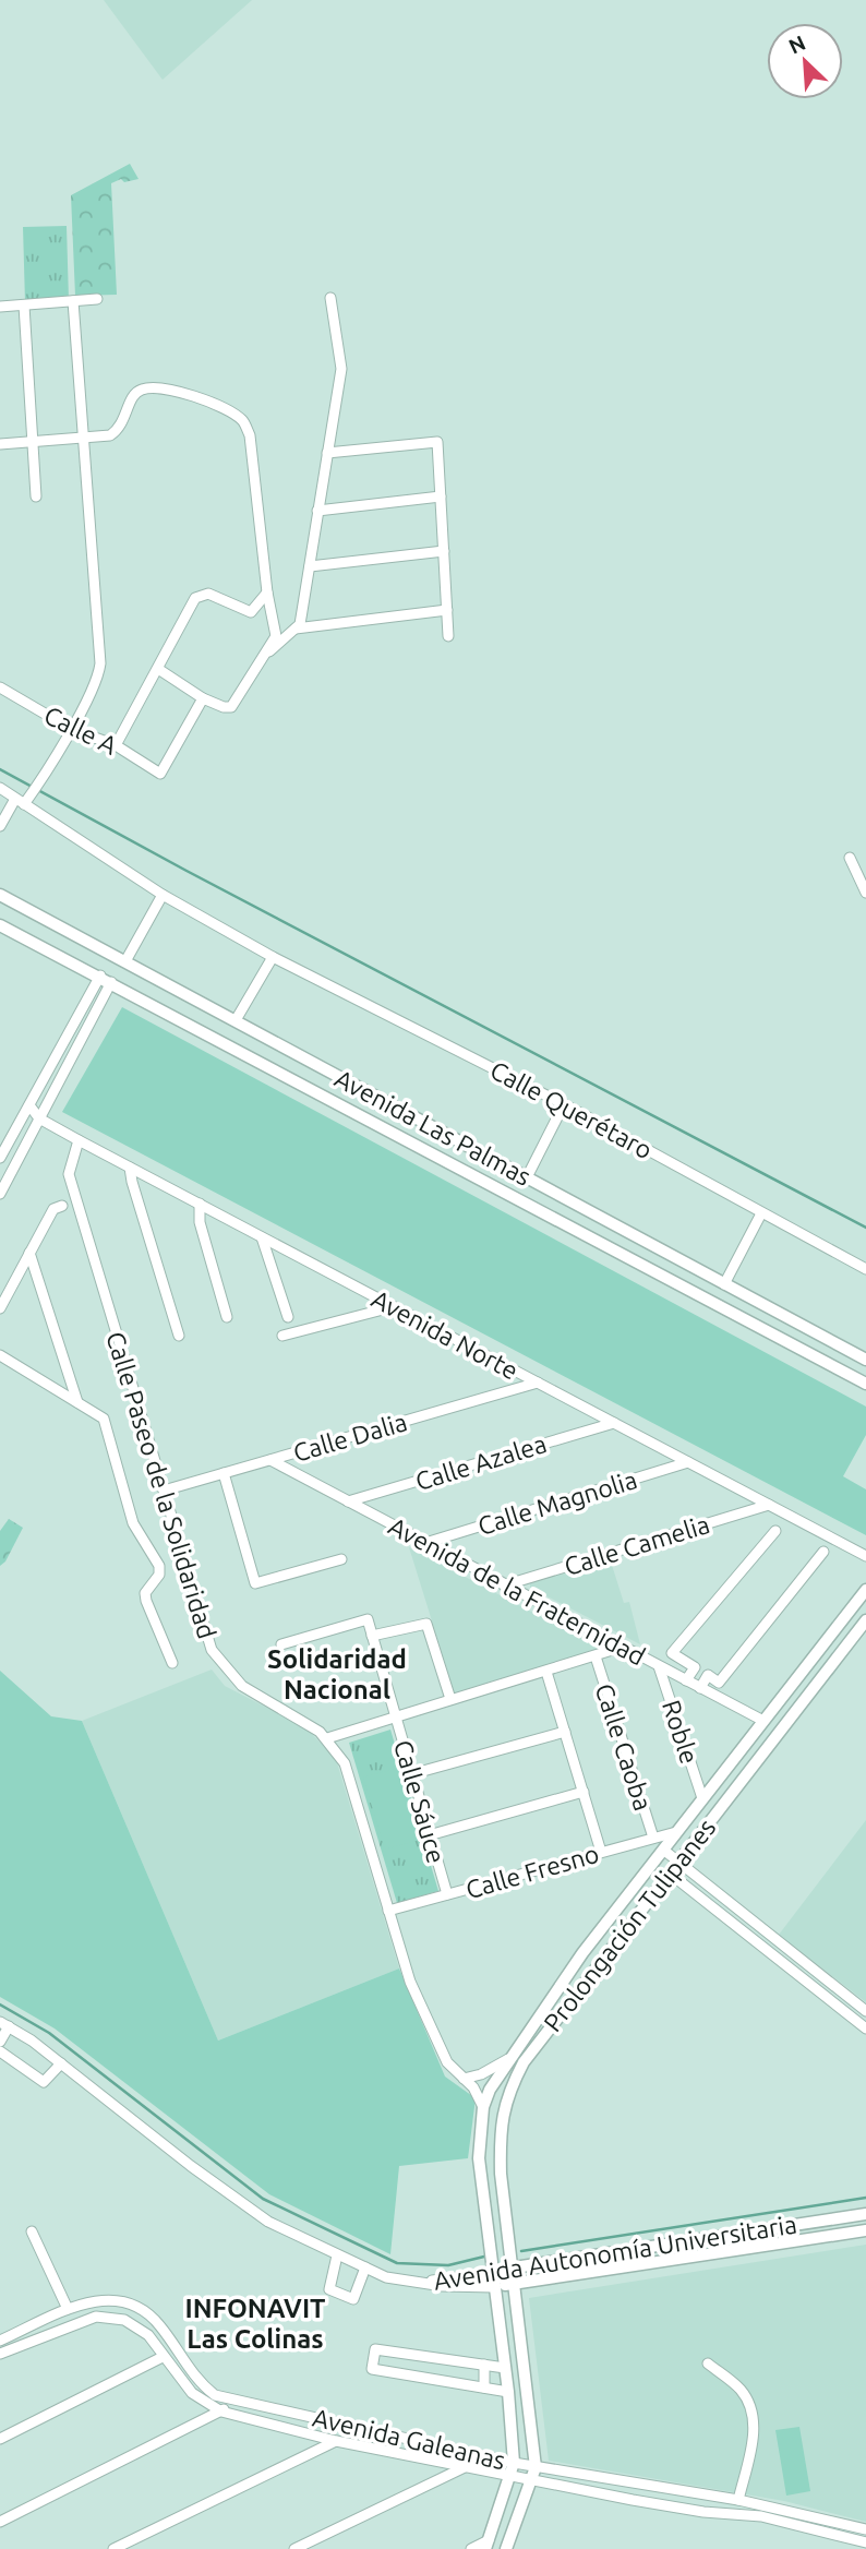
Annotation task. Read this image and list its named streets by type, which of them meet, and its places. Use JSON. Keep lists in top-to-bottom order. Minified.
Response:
{"streets":{"main road":["Avenida Las Palmas","Prolongación Tulipanes","Avenida Autonomía Universitaria"],"street":["Calle A","Calle Querétaro","Avenida Norte","Calle Dalia","Calle Azalea","Calle Paseo de la Solidaridad","Calle Magnolia","Calle Camelia","Avenida de la Fraternidad","Roble","Calle Caoba","Calle Sáuce","Calle Fresno","Avenida Galeanas"]},"crossings":[["Avenida Norte","Calle Dalia"],["Avenida Norte","Calle Azalea"],["Avenida Norte","Calle Paseo de la Solidaridad"],["Avenida Norte","Calle Magnolia"],["Avenida Norte","Calle Camelia"],["Calle Dalia","Calle Paseo de la Solidaridad"],["Calle Dalia","Avenida de la Fraternidad"],["Calle Azalea","Avenida de la Fraternidad"],["Calle Paseo de la Solidaridad","Calle Fresno"],["Calle Paseo de la Solidaridad","Prolongación Tulipanes"],["Calle Magnolia","Avenida de la Fraternidad"],["Calle Camelia","Avenida de la Fraternidad"],["Avenida de la Fraternidad","Roble"],["Avenida de la Fraternidad","Prolongación Tulipanes"],["Roble","Prolongación Tulipanes"],["Calle Caoba","Calle Fresno"],["Calle Sáuce","Calle Fresno"],["Calle Fresno","Prolongación Tulipanes"],["Prolongación Tulipanes","Avenida Autonomía Universitaria"],["Prolongación Tulipanes","Avenida Galeanas"]],"districts":["Solidaridad Nacional","INFONAVIT Las Colinas"],"north":"top left"}
